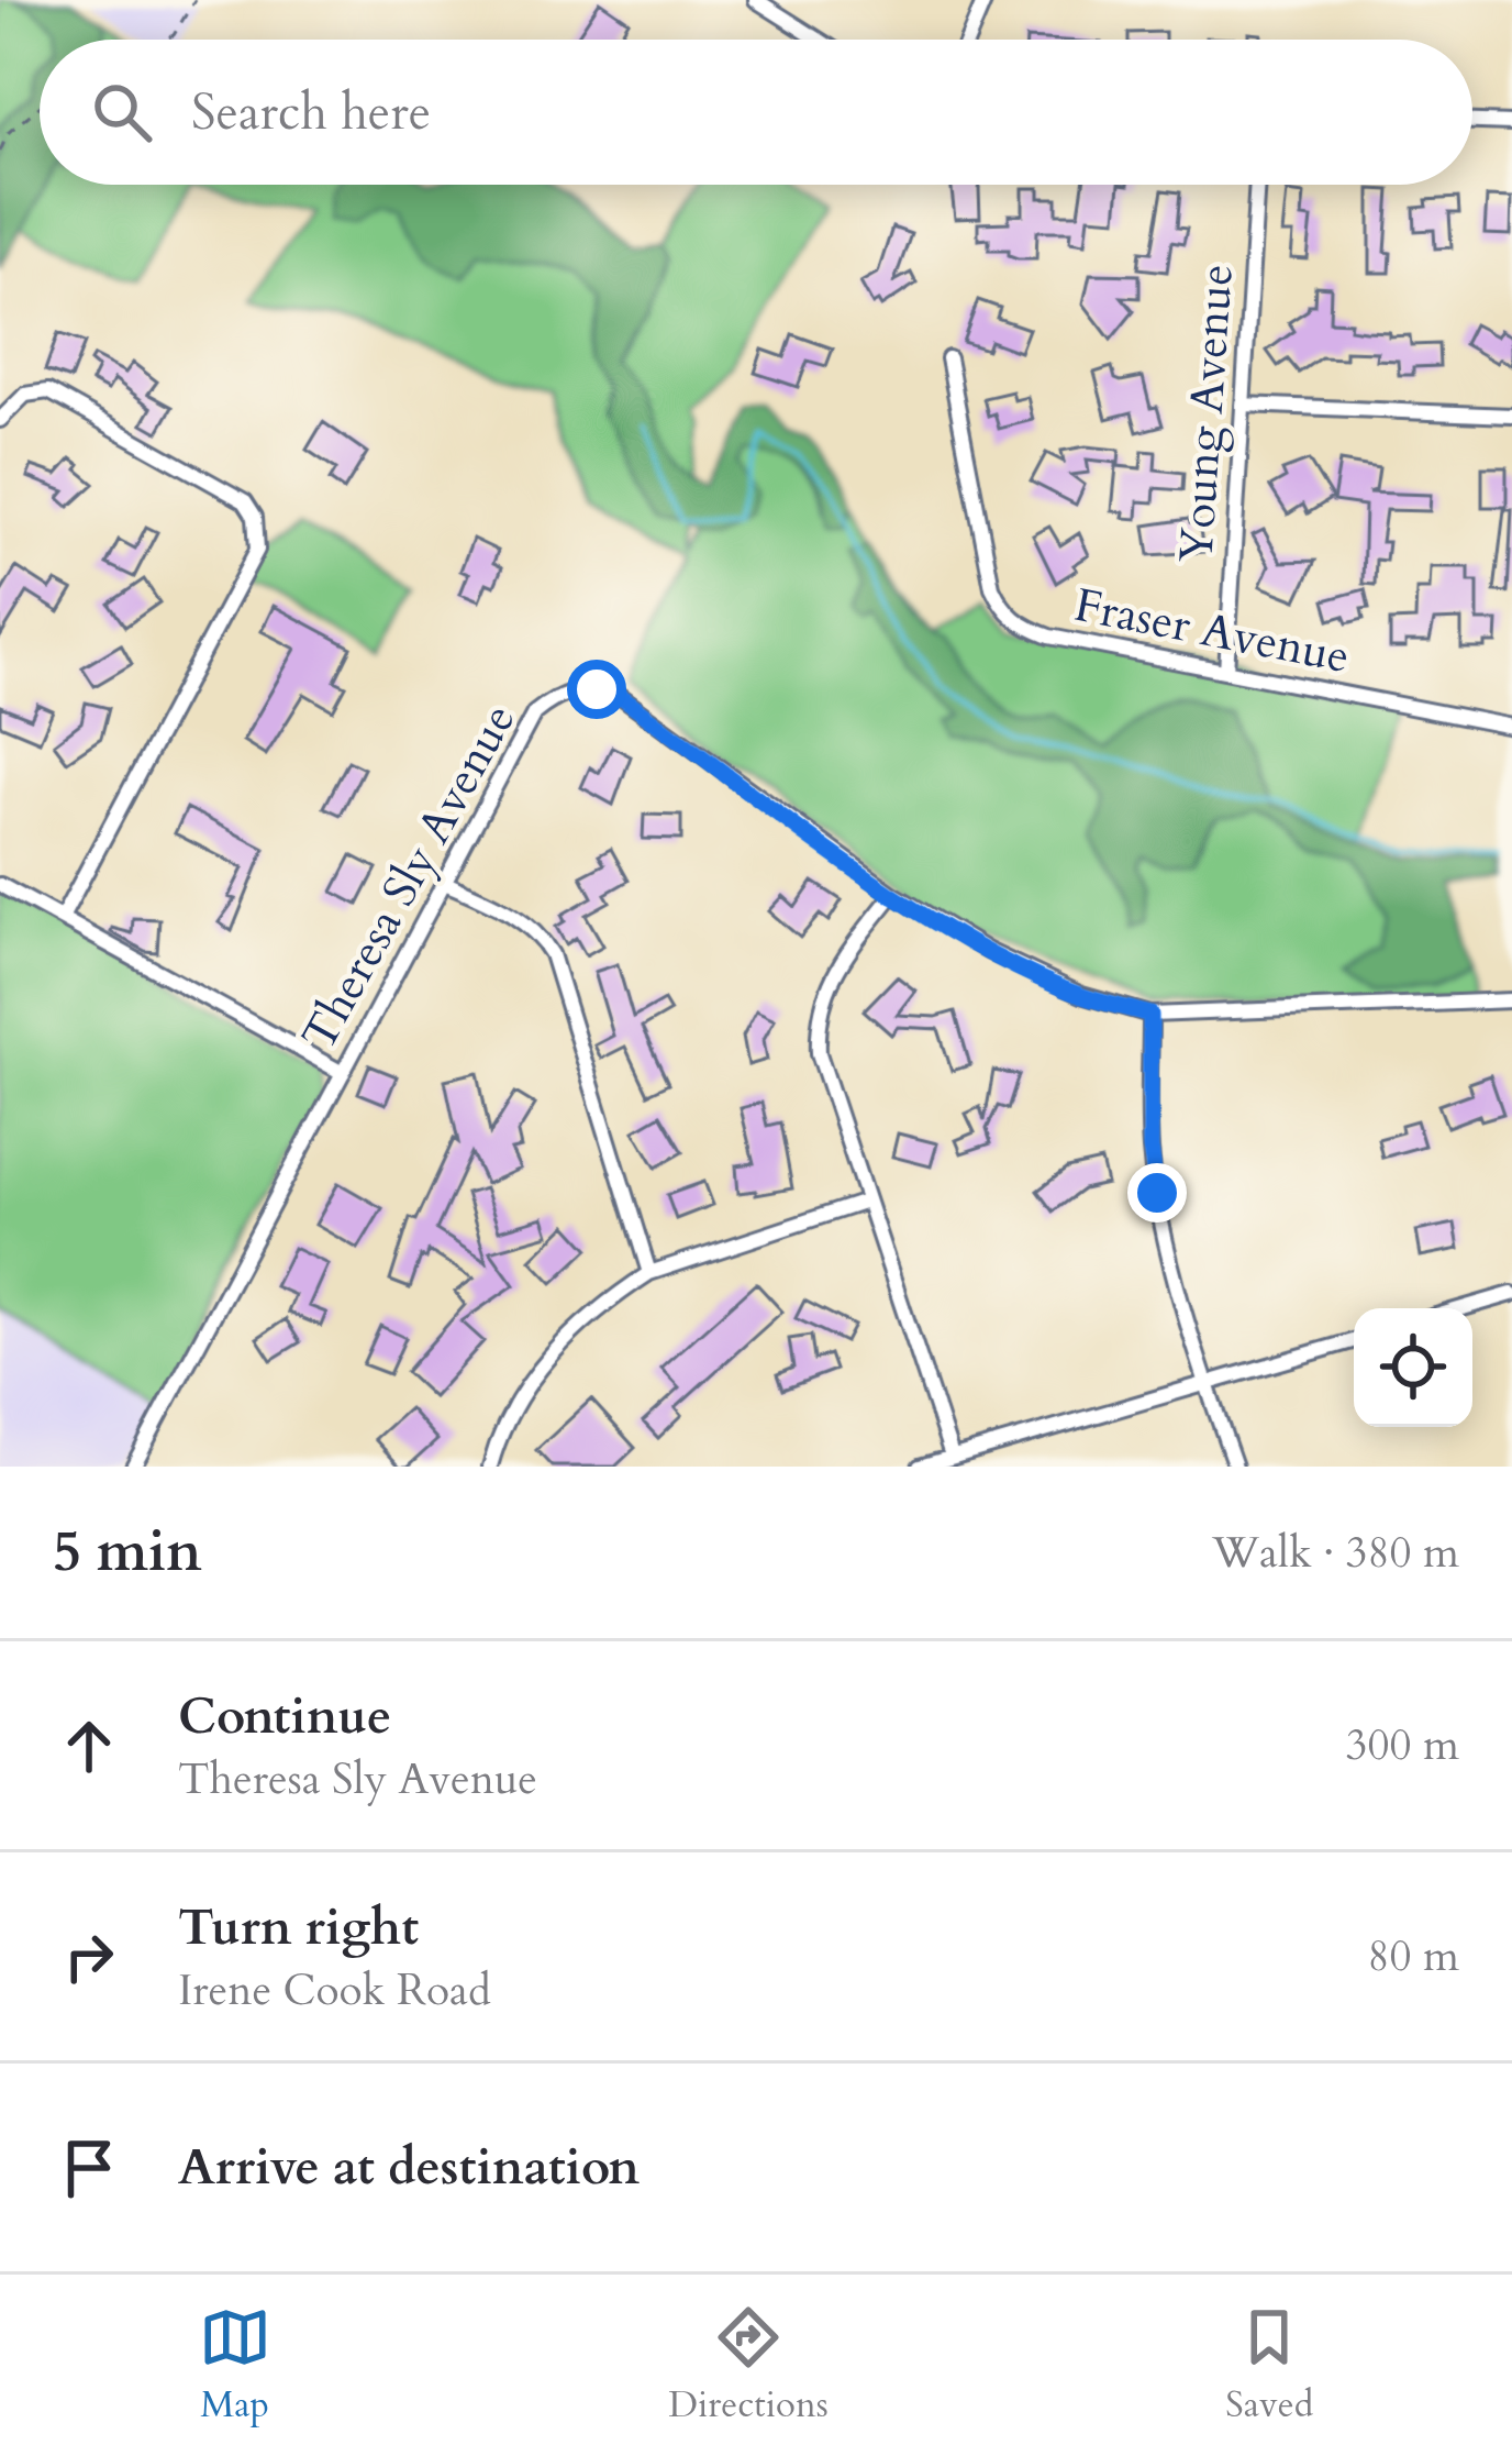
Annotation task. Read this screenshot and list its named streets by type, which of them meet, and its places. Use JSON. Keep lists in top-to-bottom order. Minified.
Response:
{"streets":{"street":["Young Avenue","Fraser Avenue","Theresa Sly Avenue"]},"crossings":[["Young Avenue","Fraser Avenue"]],"page":{"search":"Search here","heading":["5 min","Walk · 380 m"],"list":[["Continue","Theresa Sly Avenue","300 m"],["Turn right","Irene Cook Road","80 m"],"Arrive at destination"],"nav":["Map","Directions","Saved"]}}
